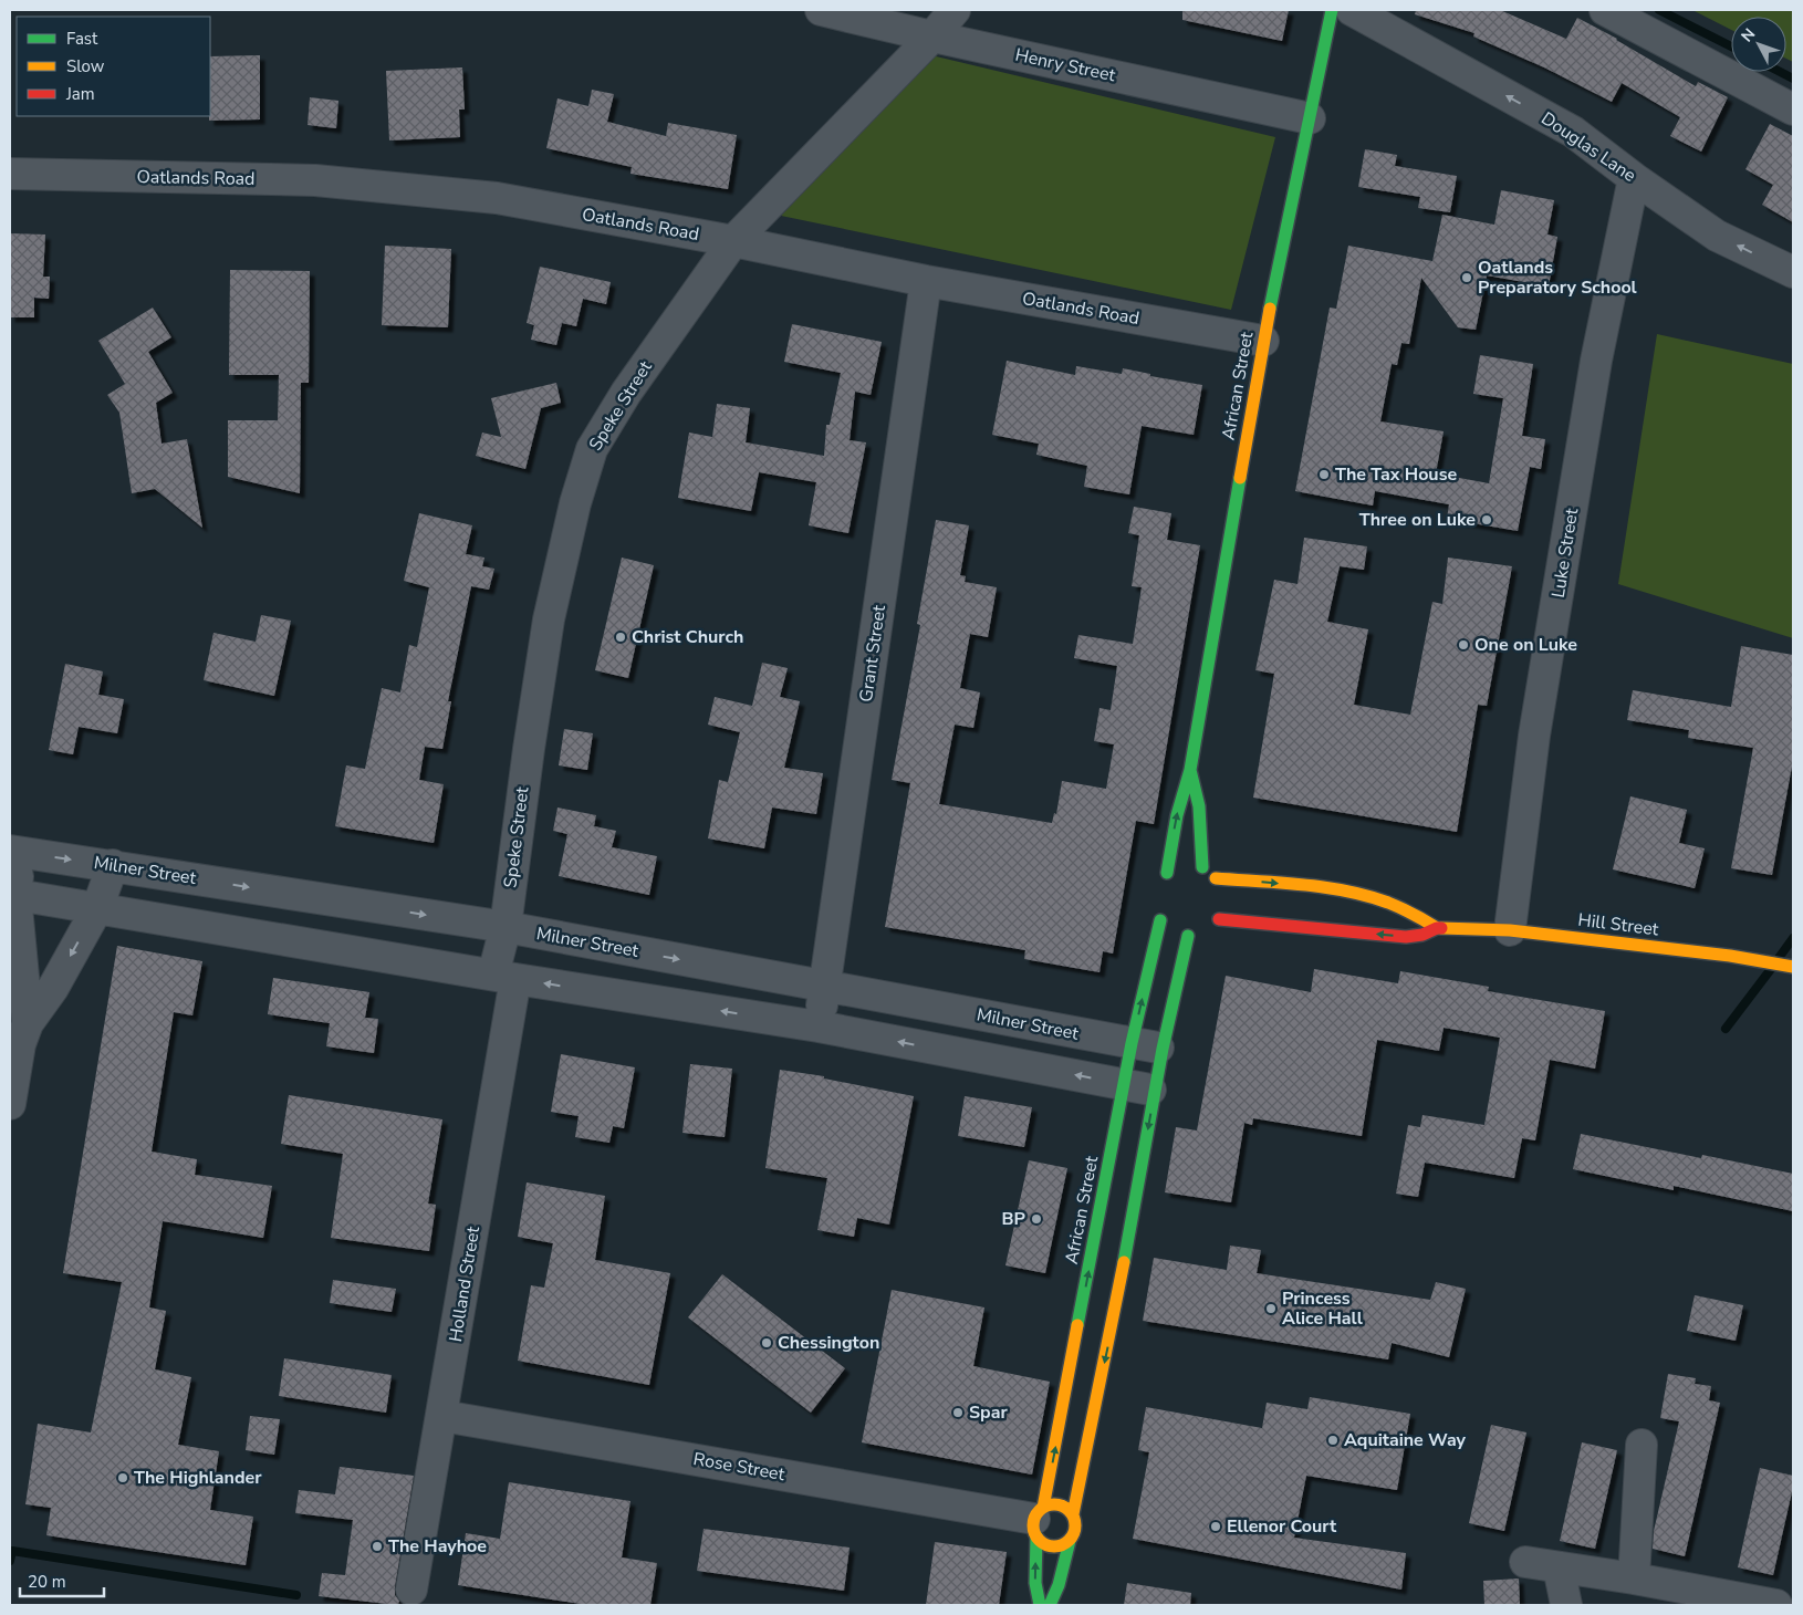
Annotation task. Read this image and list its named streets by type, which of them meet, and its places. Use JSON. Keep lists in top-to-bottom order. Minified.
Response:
{"streets":{"street":["Henry Street","Douglas Lane","Oatlands Road","African Street","Speke Street","Luke Street","Grant Street","Milner Street","Hill Street","Holland Street","Rose Street"]},"crossings":[["Henry Street","African Street"],["Henry Street","Speke Street"],["Douglas Lane","Luke Street"],["Oatlands Road","African Street"],["Oatlands Road","Speke Street"],["Oatlands Road","Grant Street"],["African Street","Milner Street"],["African Street","Hill Street"],["African Street","Rose Street"],["Speke Street","Milner Street"],["Speke Street","Holland Street"],["Luke Street","Hill Street"],["Grant Street","Milner Street"],["Holland Street","Rose Street"]],"places":["Oatlands Preparatory School","The Tax House","Three on Luke","Christ Church","One on Luke","BP","Princess Alice Hall","Chessington","Spar","Aquitaine Way","The Highlander","Ellenor Court","The Hayhoe"],"legend":["Fast","Slow","Jam"],"scale_bar":"20 m","north":"top left"}
